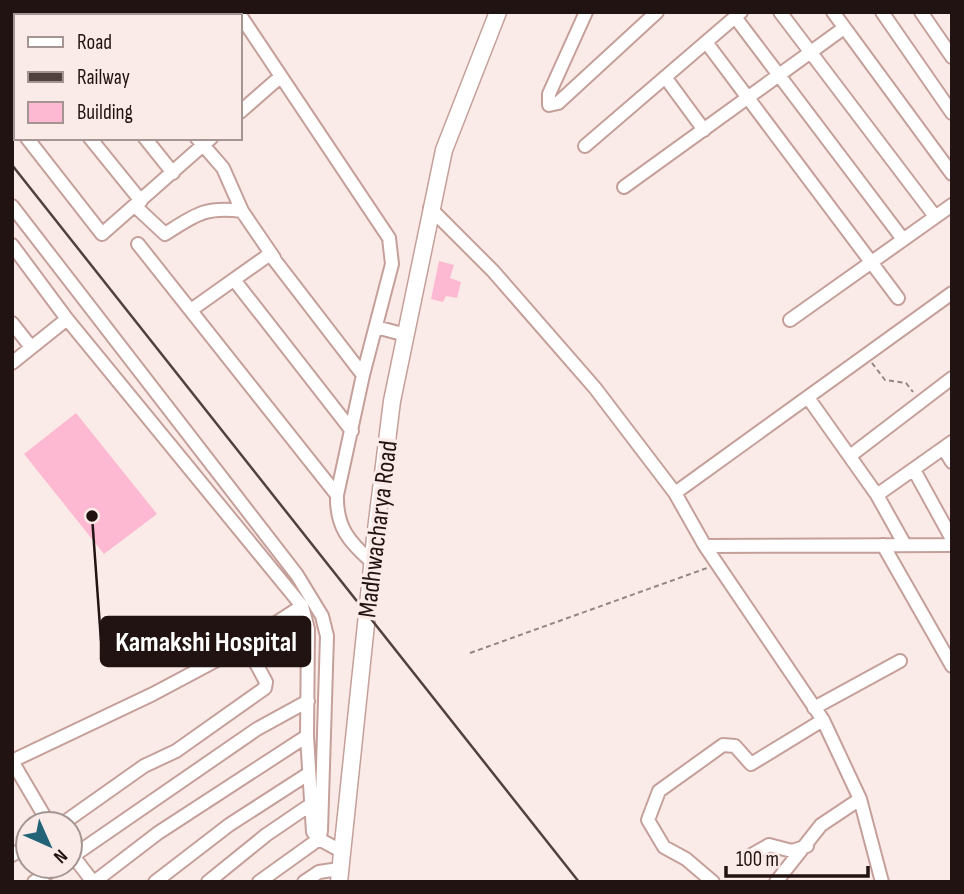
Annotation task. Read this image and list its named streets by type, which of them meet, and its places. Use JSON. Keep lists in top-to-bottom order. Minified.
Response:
{"streets":{"main road":["Madhwacharya Road"]},"places":["Kamakshi Hospital"],"legend":["Road","Railway","Building"],"scale_bar":"100 m","north":"bottom right"}
